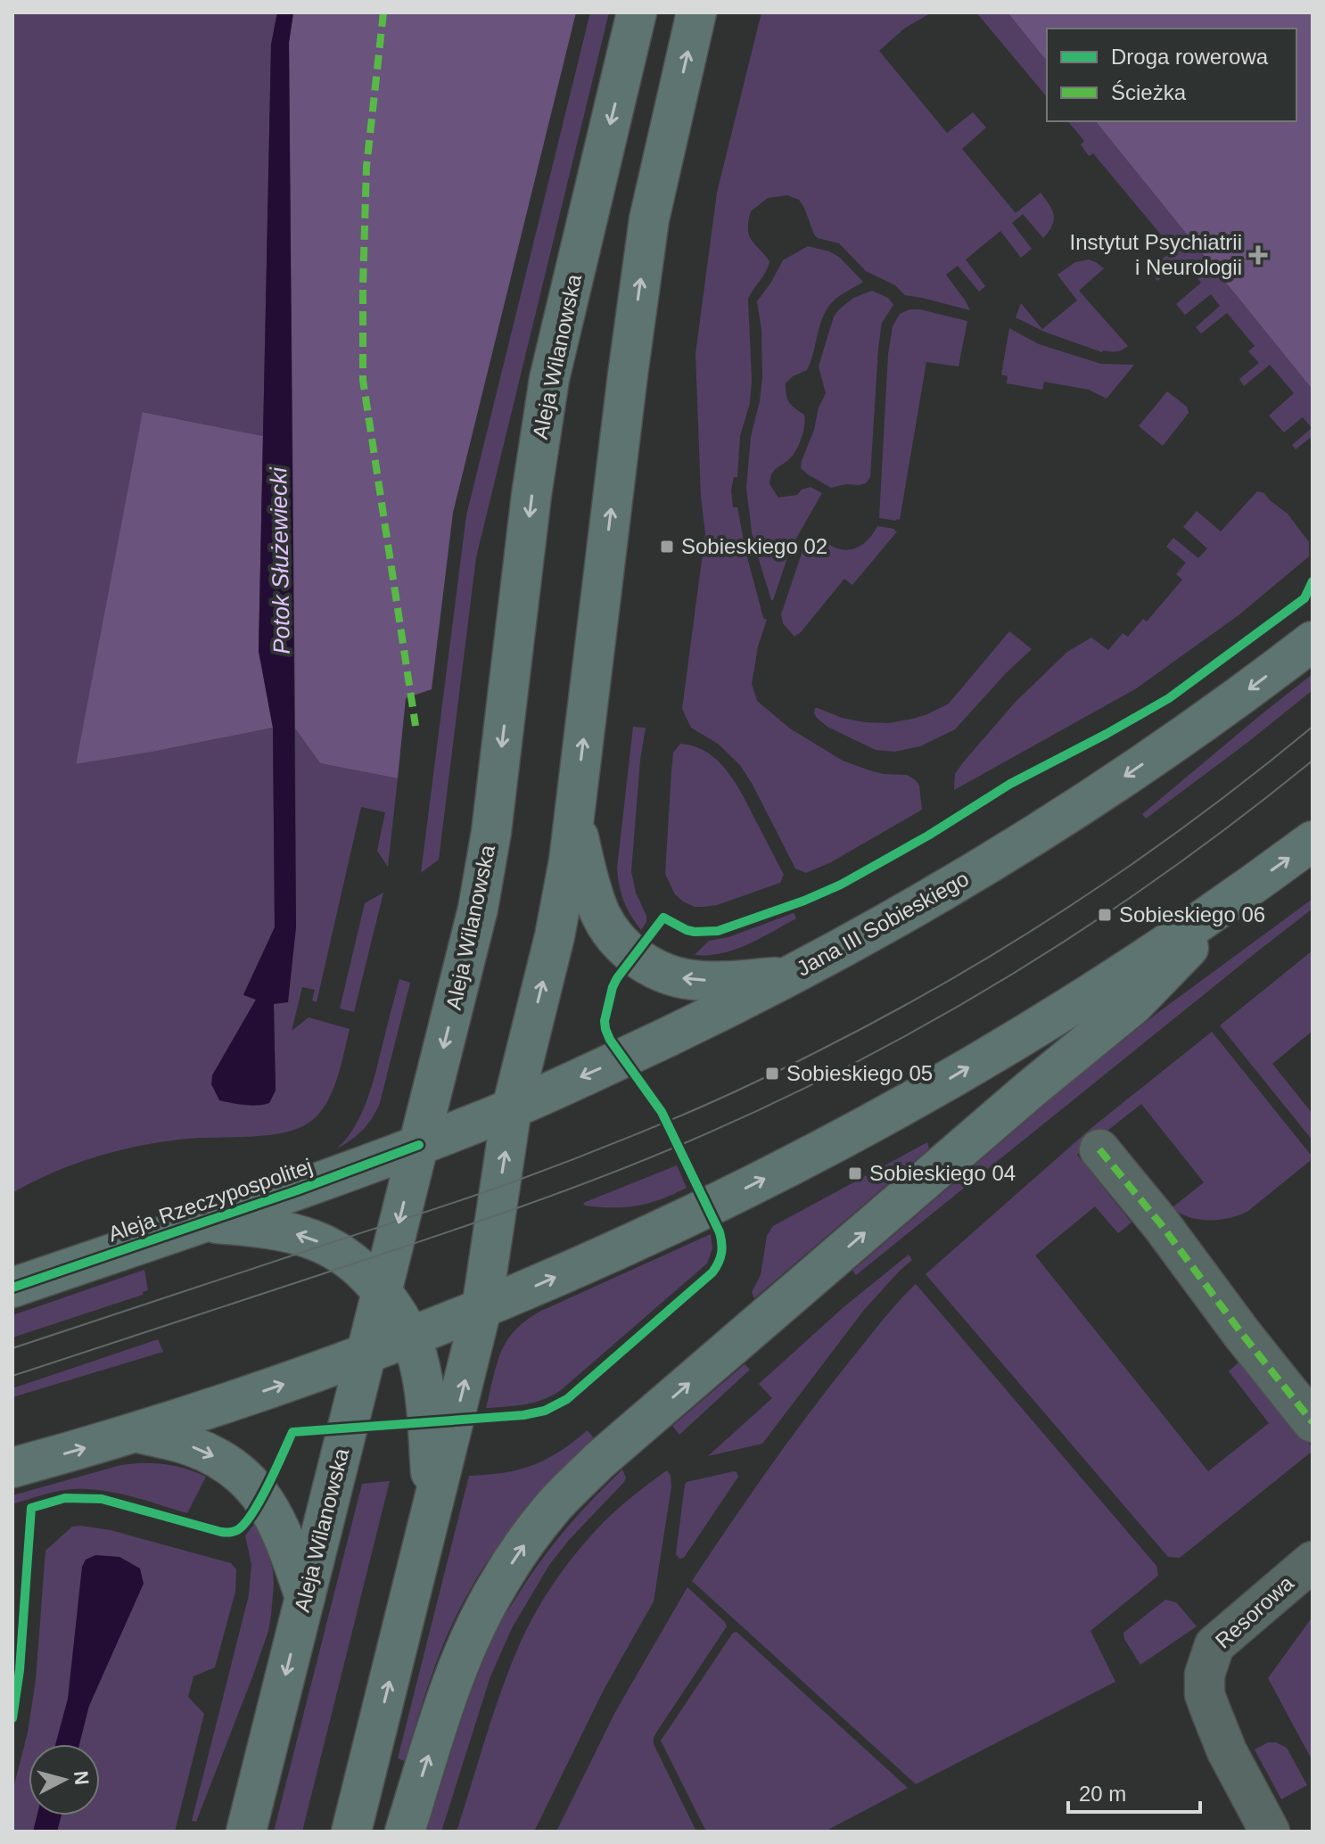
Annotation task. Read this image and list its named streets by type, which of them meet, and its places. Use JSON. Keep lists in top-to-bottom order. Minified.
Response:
{"streets":{"main road":["Aleja Wilanowska","Jana III Sobieskiego","Aleja Rzeczypospolitej"],"street":["Resorowa"]},"crossings":[["Aleja Wilanowska","Jana III Sobieskiego"],["Aleja Wilanowska","Aleja Rzeczypospolitej"],["Jana III Sobieskiego","Aleja Rzeczypospolitej"]],"water":["Potok Służewiecki"],"places":{"health":["Instytut Psychiatrii i Neurologii"],"transit":["Sobieskiego 02","Sobieskiego 06","Sobieskiego 05","Sobieskiego 04"]},"legend":["Droga rowerowa","Ścieżka"],"scale_bar":"20 m","north":"right"}
